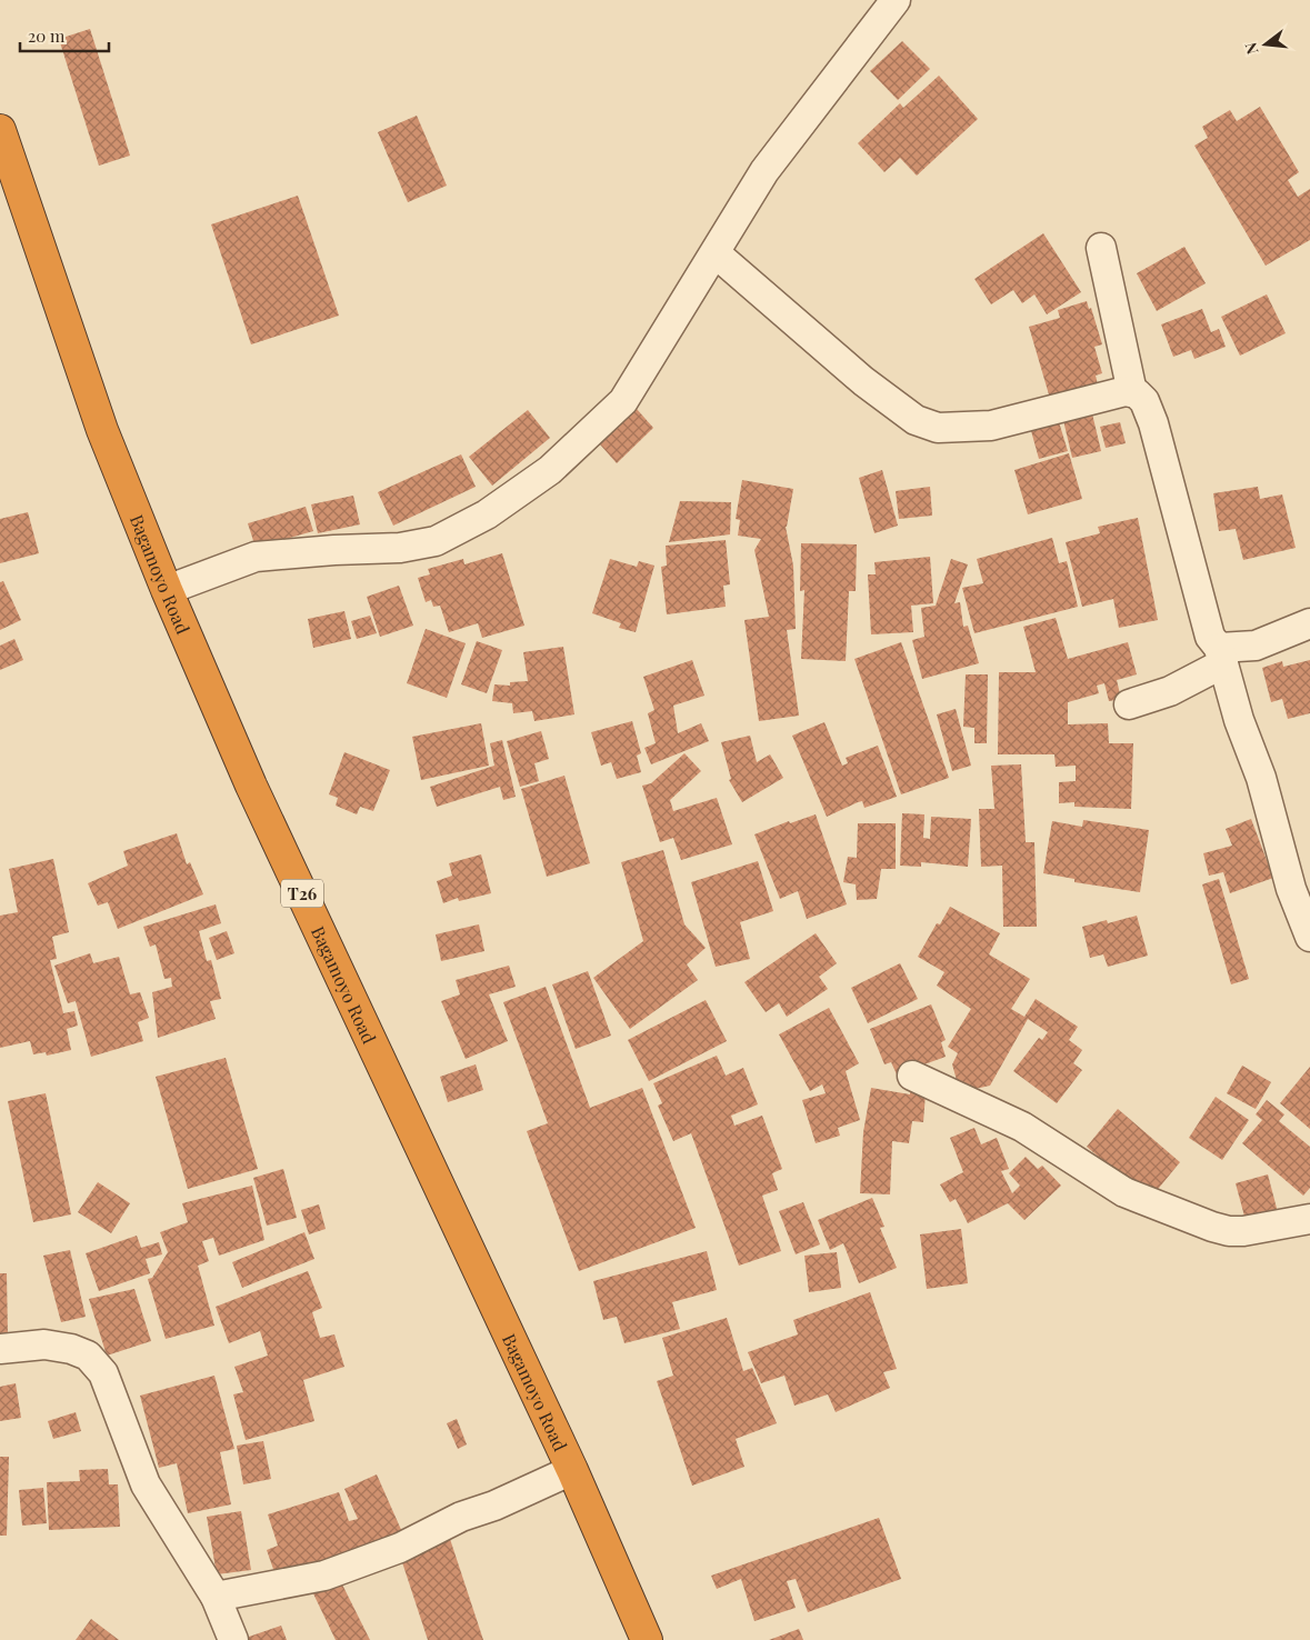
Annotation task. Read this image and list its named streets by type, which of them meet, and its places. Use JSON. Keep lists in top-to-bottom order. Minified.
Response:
{"streets":{"highway":["Bagamoyo Road","T26"]},"scale_bar":"20 m","north":"left"}
